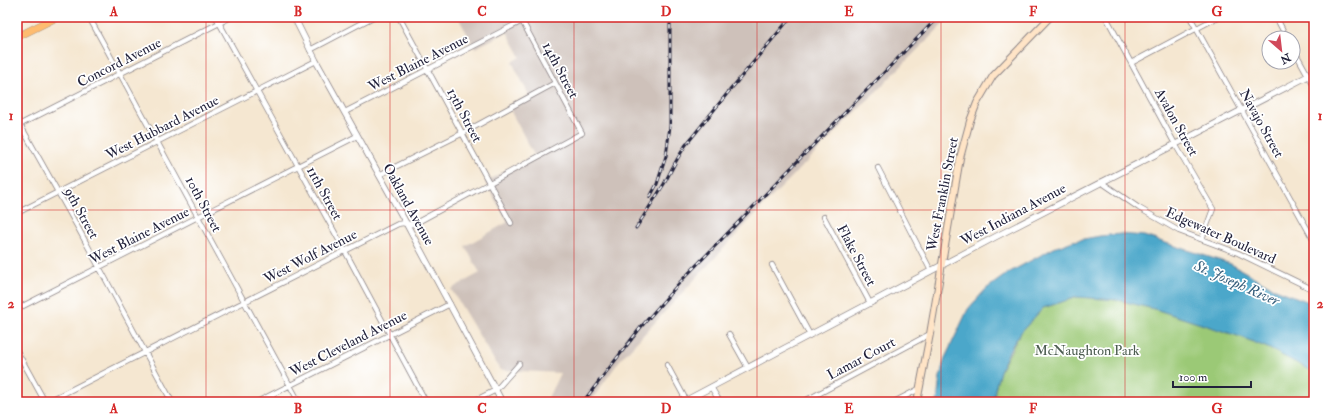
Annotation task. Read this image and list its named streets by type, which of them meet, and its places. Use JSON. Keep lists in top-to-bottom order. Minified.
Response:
{"streets":{"main road":["West Franklin Street"],"street":["Concord Avenue","West Blaine Avenue","14th Street","13th Street","Avalon Street","Navajo Street","West Hubbard Avenue","11th Street","10th Street","Oakland Avenue","9th Street","West Indiana Avenue","Edgewater Boulevard","Flake Street","West Wolf Avenue","West Cleveland Avenue","Lamar Court"]},"crossings":[["Concord Avenue","11th Street"],["Concord Avenue","10th Street"],["Concord Avenue","9th Street"],["West Blaine Avenue","14th Street"],["West Blaine Avenue","13th Street"],["West Blaine Avenue","11th Street"],["West Blaine Avenue","10th Street"],["West Blaine Avenue","Oakland Avenue"],["West Blaine Avenue","9th Street"],["14th Street","West Wolf Avenue"],["13th Street","West Wolf Avenue"],["Avalon Street","West Indiana Avenue"],["Avalon Street","Edgewater Boulevard"],["Navajo Street","West Indiana Avenue"],["West Hubbard Avenue","11th Street"],["West Hubbard Avenue","10th Street"],["West Hubbard Avenue","Oakland Avenue"],["West Hubbard Avenue","9th Street"],["11th Street","West Wolf Avenue"],["11th Street","West Cleveland Avenue"],["West Franklin Street","West Indiana Avenue"],["West Franklin Street","Lamar Court"],["10th Street","West Wolf Avenue"],["10th Street","West Cleveland Avenue"],["Oakland Avenue","West Wolf Avenue"],["Oakland Avenue","West Cleveland Avenue"],["9th Street","West Wolf Avenue"],["West Indiana Avenue","Edgewater Boulevard"],["West Indiana Avenue","Flake Street"]],"water":["St. Joseph River"],"parks":["McNaughton Park"],"scale_bar":"100 m","north":"bottom right","grid":{"columns":["A","B","C","D","E","F","G"],"rows":["1","2"]}}
